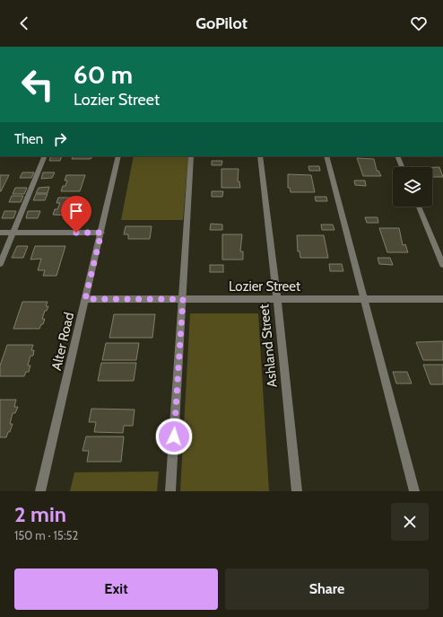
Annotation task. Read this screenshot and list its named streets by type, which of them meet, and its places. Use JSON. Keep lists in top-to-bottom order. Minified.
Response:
{"streets":{"street":["Lozier Street","Alter Road","Ashland Street"]},"crossings":[["Lozier Street","Alter Road"],["Lozier Street","Ashland Street"]],"page":{"header":"GoPilot","turn":["60 m","Lozier Street"],"then":"Then","heading":["2 min","150 m · 15:52"],"buttons":["Exit","Share"]}}
